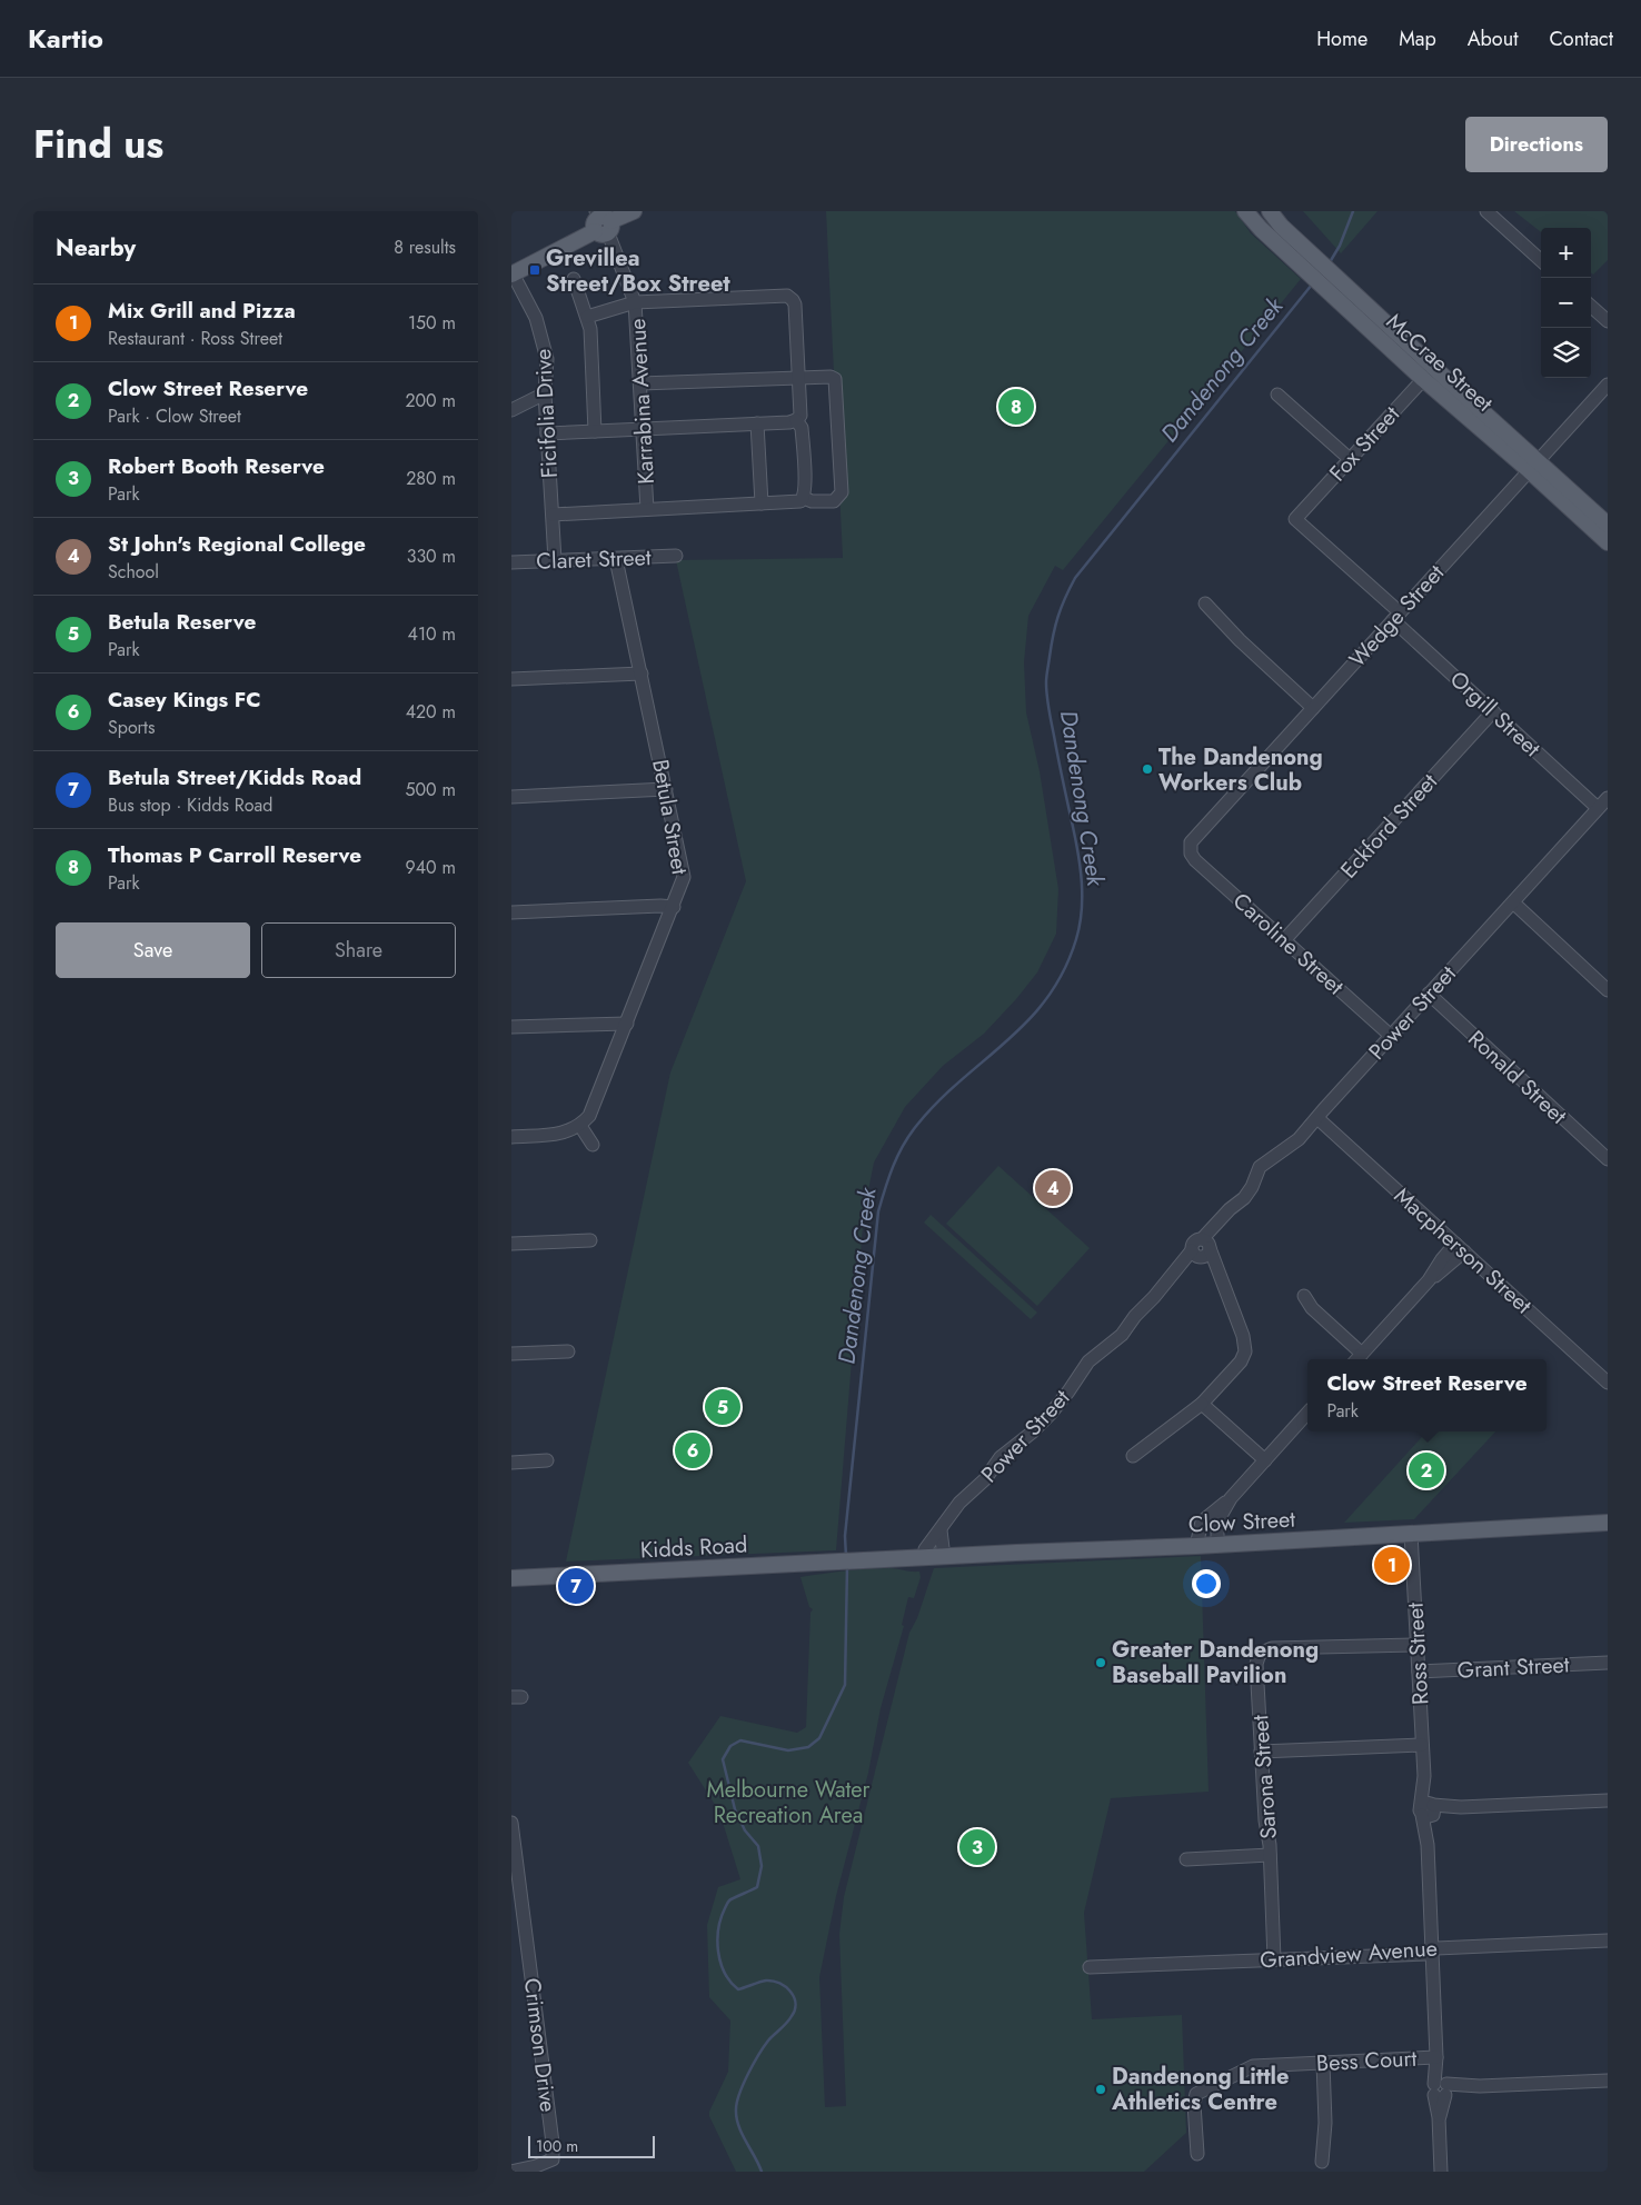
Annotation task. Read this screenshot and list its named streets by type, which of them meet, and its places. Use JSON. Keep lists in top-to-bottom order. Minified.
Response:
{"streets":{"main road":["McCrae Street","Clow Street","Kidds Road"],"street":["Karrabina Avenue","Ficifolia Drive","Fox Street","Claret Street","Wedge Street","Orgill Street","Betula Street","Eckford Street","Caroline Street","Power Street","Ronald Street","Macpherson Street","Ross Street","Grant Street","Sarona Street","Grandview Avenue","Crimson Drive","Bess Court"]},"crossings":[["McCrae Street","Fox Street"],["McCrae Street","Wedge Street"],["Ficifolia Drive","Claret Street"],["Fox Street","Orgill Street"],["Claret Street","Betula Street"],["Wedge Street","Orgill Street"],["Wedge Street","Caroline Street"],["Orgill Street","Eckford Street"],["Orgill Street","Power Street"],["Eckford Street","Caroline Street"],["Caroline Street","Power Street"],["Power Street","Ronald Street"],["Power Street","Macpherson Street"],["Power Street","Clow Street"],["Clow Street","Kidds Road"],["Clow Street","Ross Street"],["Ross Street","Grant Street"],["Ross Street","Sarona Street"],["Ross Street","Grandview Avenue"],["Ross Street","Bess Court"],["Sarona Street","Grandview Avenue"]],"water":["Dandenong Creek"],"parks":["Melbourne Water Recreation Area"],"places":{"transit":["Grevillea Street/Box Street"],"other":["The Dandenong Workers Club","Greater Dandenong Baseball Pavilion","Dandenong Little Athletics Centre"]},"scale_bar":"100 m","page":{"header":"Kartio","nav":["Home","Map","About","Contact"],"title":"Find us","buttons":["Directions",["Save","Share"]],"heading":["Nearby","8 results"],"map_buttons":["+","−"],"list":[{"mark":"1","name":"Mix Grill and Pizza","note":"Restaurant · Ross Street","value":"150 m"},{"mark":"2","name":"Clow Street Reserve","note":"Park · Clow Street","value":"200 m"},{"mark":"3","name":"Robert Booth Reserve","note":"Park","value":"280 m"},{"mark":"4","name":"St John's Regional College","note":"School","value":"330 m"},{"mark":"5","name":"Betula Reserve","note":"Park","value":"410 m"},{"mark":"6","name":"Casey Kings FC","note":"Sports","value":"420 m"},{"mark":"7","name":"Betula Street/Kidds Road","note":"Bus stop · Kidds Road","value":"500 m"},{"mark":"8","name":"Thomas P Carroll Reserve","note":"Park","value":"940 m"}],"pins":["8","4","5","6","2","1","7","3"],"popup":["Clow Street Reserve","Park"],"scale":"100 m"}}
